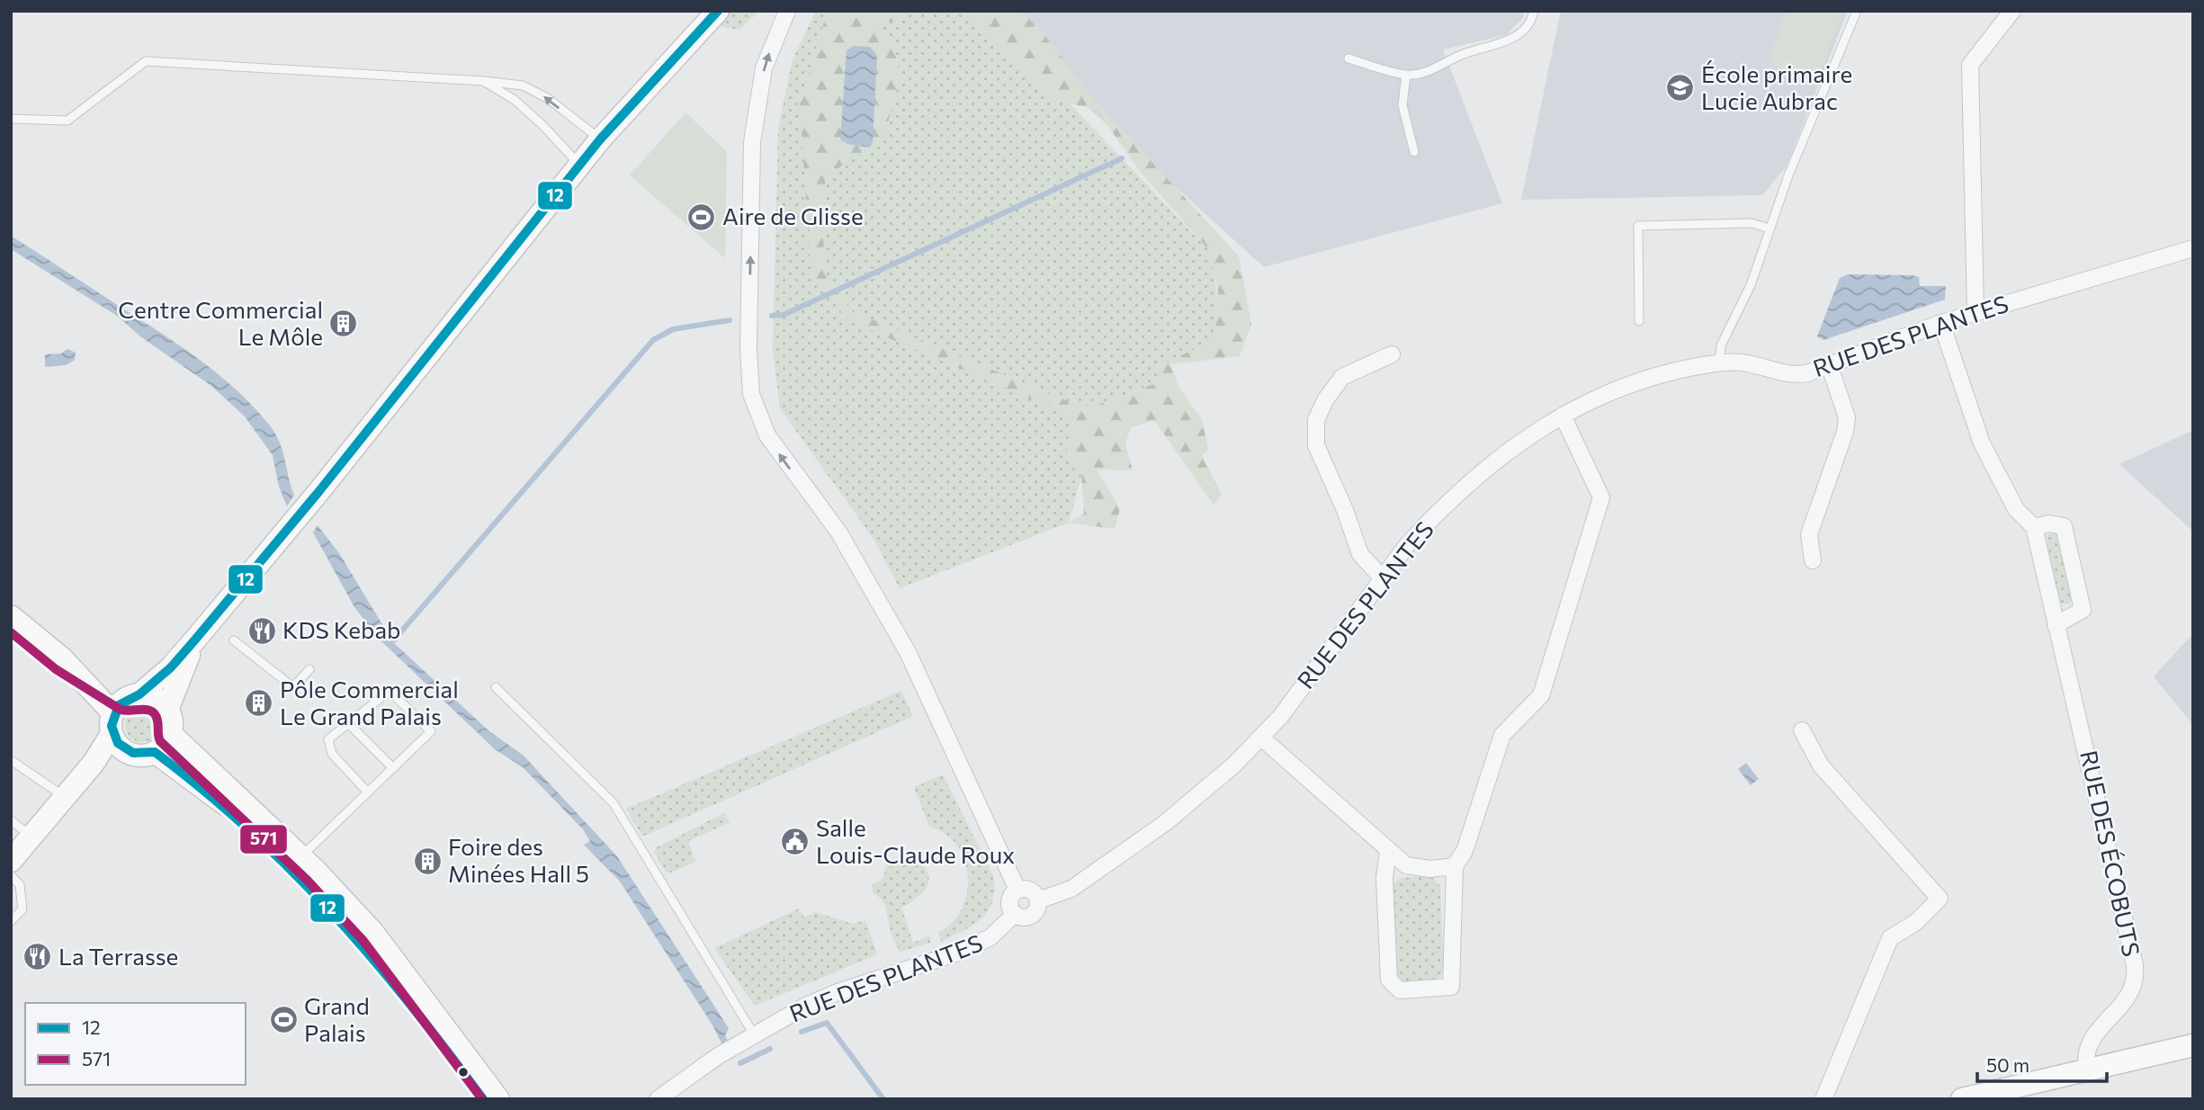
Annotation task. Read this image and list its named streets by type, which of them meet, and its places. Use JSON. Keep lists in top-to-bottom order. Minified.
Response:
{"streets":{"street":["RUE DES PLANTES","RUE DES ÉCOBUTS"]},"places":{"school or university":["École primaire Lucie Aubrac"],"sports":["Aire de Glisse","Grand Palais"],"building":["Centre Commercial Le Môle","Pôle Commercial Le Grand Palais","Foire des Minées Hall 5"],"restaurant":["KDS Kebab","La Terrasse"],"public building":["Salle Louis-Claude Roux"]},"lines":["transit line 12","transit line 571"],"legend":["12","571"],"scale_bar":"50 m"}
